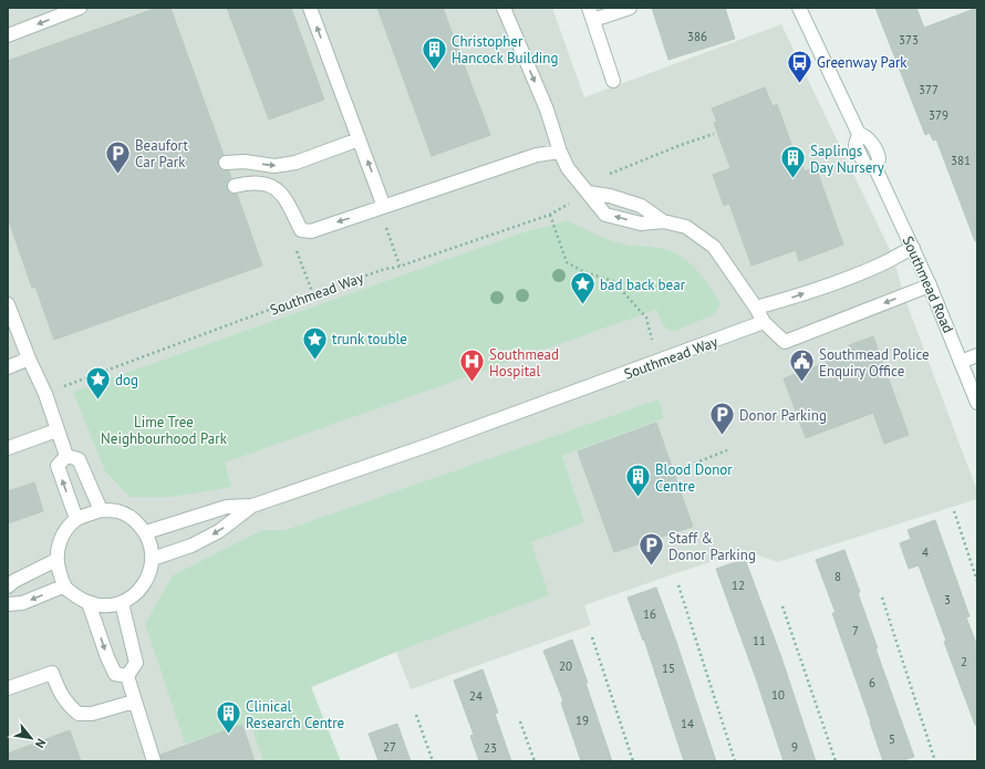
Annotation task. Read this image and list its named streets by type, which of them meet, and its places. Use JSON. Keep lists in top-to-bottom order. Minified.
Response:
{"streets":{"main road":["Southmead Road","Southmead Way"]},"parks":["Lime Tree Neighbourhood Park"],"places":{"building":["Christopher Hancock Building","Saplings Day Nursery","Blood Donor Centre","Clinical Research Centre"],"bus stop":["Greenway Park"],"parking":["Beaufort Car Park","Donor Parking","Staff & Donor Parking"],"place":["bad back bear","trunk touble","dog"],"hospital":["Southmead Hospital"],"public building":["Southmead Police Enquiry Office"]},"house_numbers":["386","373","377","379","381","4","8","12","3","16","7","11","2","20","15","6","10","24","19","14","5","27","9","23"],"north":"bottom right"}
